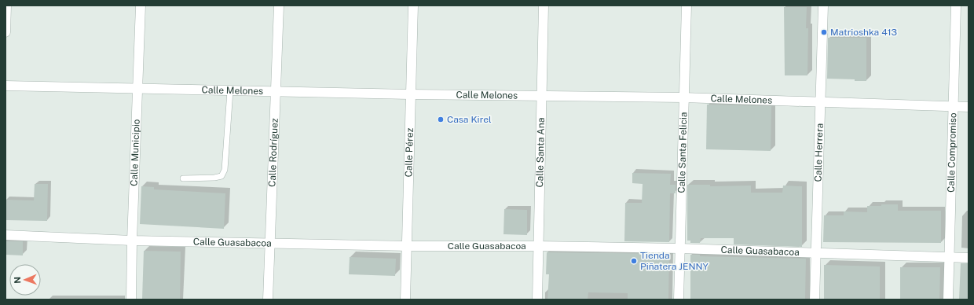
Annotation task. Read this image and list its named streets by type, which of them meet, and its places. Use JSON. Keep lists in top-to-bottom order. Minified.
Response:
{"streets":{"street":["Calle Melones","Calle Municipio","Calle Rodríguez","Calle Pérez","Calle Santa Ana","Calle Santa Felicia","Calle Herrera","Calle Compromiso","Calle Guasabacoa"]},"crossings":[["Calle Melones","Calle Municipio"],["Calle Melones","Calle Rodríguez"],["Calle Melones","Calle Pérez"],["Calle Melones","Calle Santa Ana"],["Calle Melones","Calle Santa Felicia"],["Calle Melones","Calle Herrera"],["Calle Melones","Calle Compromiso"],["Calle Municipio","Calle Guasabacoa"],["Calle Rodríguez","Calle Guasabacoa"],["Calle Pérez","Calle Guasabacoa"],["Calle Santa Ana","Calle Guasabacoa"],["Calle Santa Felicia","Calle Guasabacoa"],["Calle Herrera","Calle Guasabacoa"],["Calle Compromiso","Calle Guasabacoa"]],"places":["Matrioshka 413","Casa Kirel","Tienda Piñatera JENNY"],"north":"left"}
